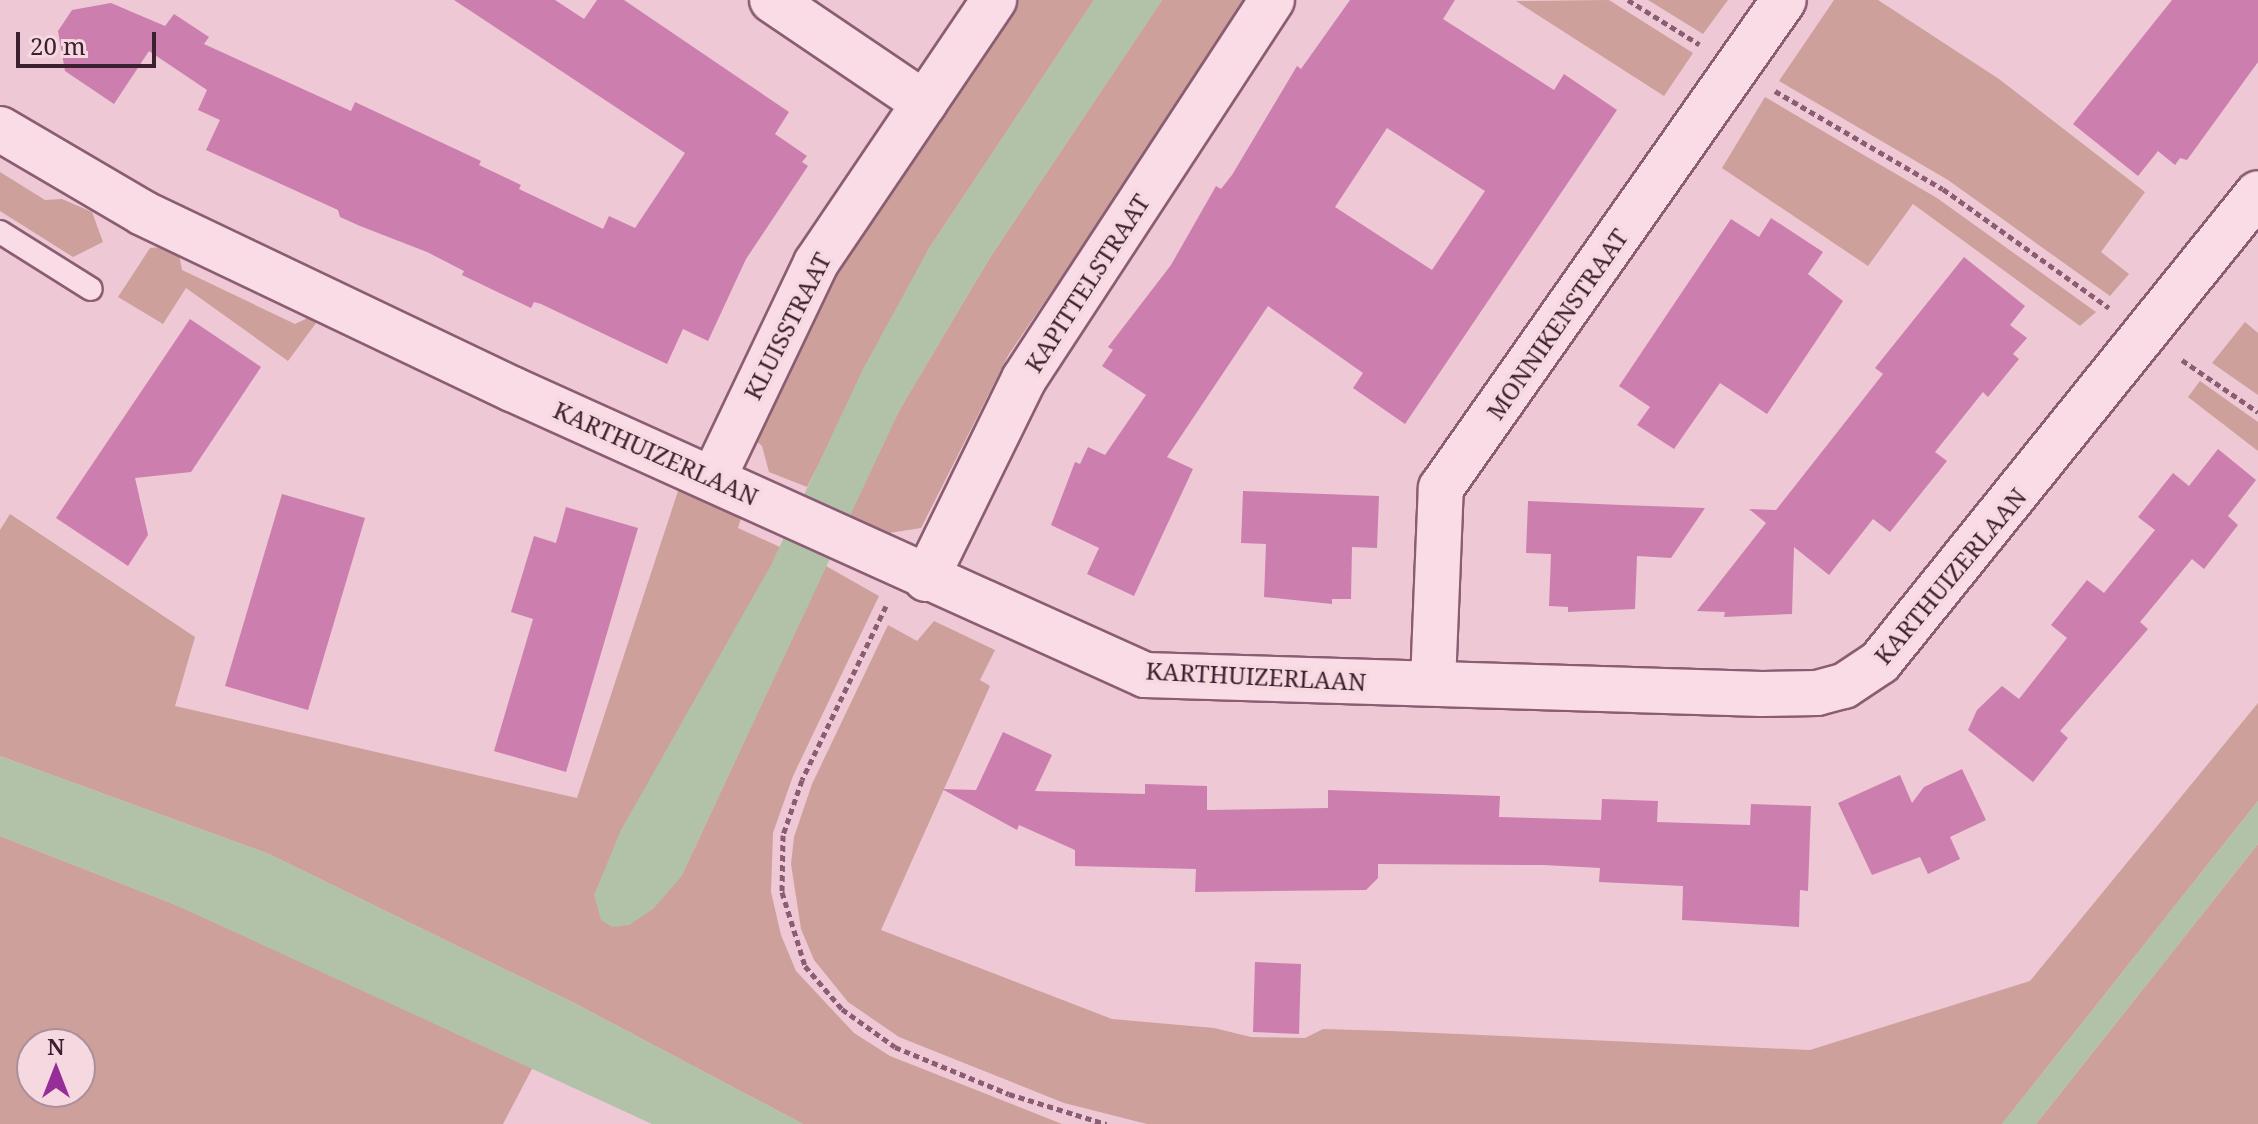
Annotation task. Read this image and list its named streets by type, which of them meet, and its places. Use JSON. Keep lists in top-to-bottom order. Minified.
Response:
{"streets":{"street":["KAPITTELSTRAAT","MONNIKENSTRAAT","KLUISSTRAAT","KARTHUIZERLAAN"]},"crossings":[["KAPITTELSTRAAT","KARTHUIZERLAAN"],["MONNIKENSTRAAT","KARTHUIZERLAAN"],["KLUISSTRAAT","KARTHUIZERLAAN"]],"scale_bar":"20 m","north":"top"}
